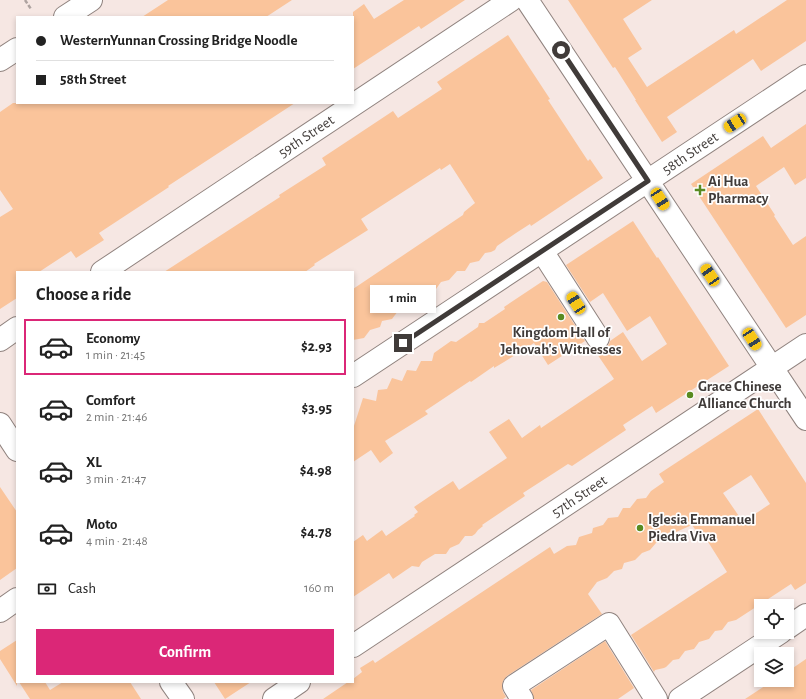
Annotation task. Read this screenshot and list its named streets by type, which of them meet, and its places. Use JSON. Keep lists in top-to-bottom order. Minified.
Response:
{"streets":{"street":["59th Street","58th Street","57th Street"]},"places":{"health":["Ai Hua Pharmacy"],"other":["Kingdom Hall of Jehovah's Witnesses","Grace Chinese Alliance Church","Iglesia Emmanuel Piedra Viva"]},"page":{"banner":["WesternYunnan Crossing Bridge Noodle","58th Street"],"heading":"Choose a ride","bubble":"1 min","list":[{"name":"Economy","note":"1 min · 21:45","value":"$2.93"},{"name":"Comfort","note":"2 min · 21:46","value":"$3.95"},{"name":"XL","note":"3 min · 21:47","value":"$4.98"},{"name":"Moto","note":"4 min · 21:48","value":"$4.78"}],"pay":["Cash","160 m"],"buttons":"Confirm"}}
